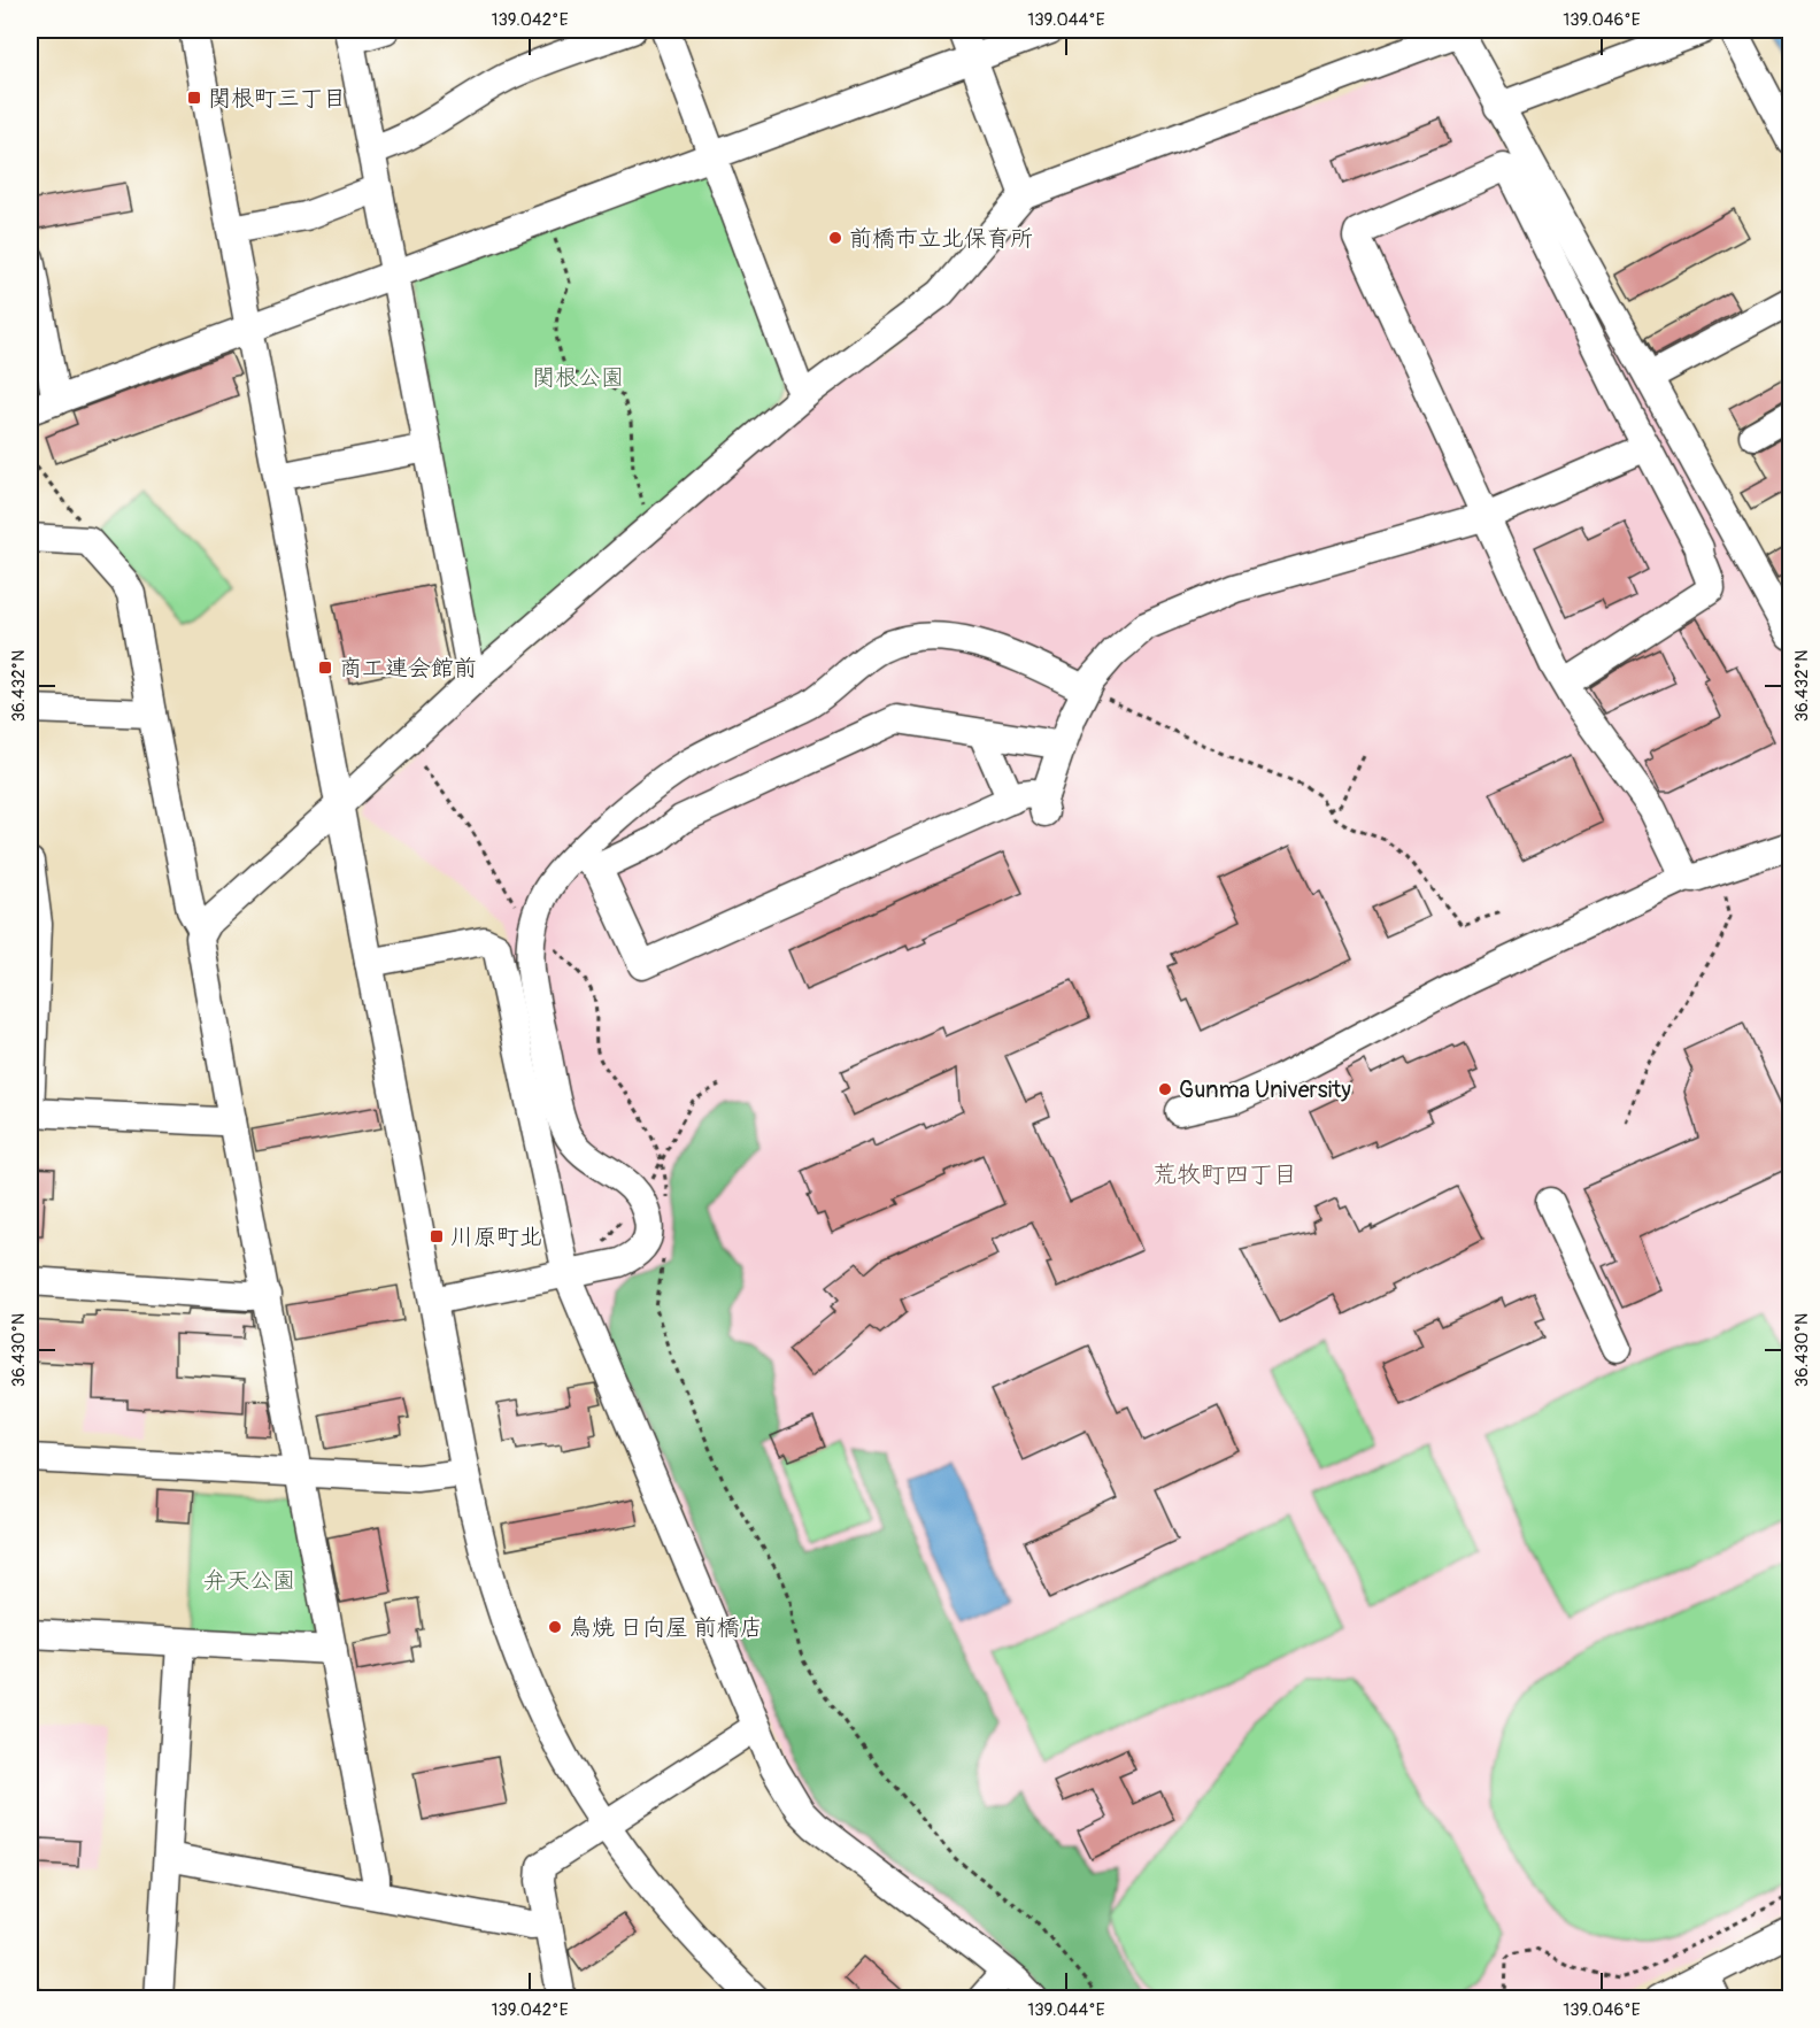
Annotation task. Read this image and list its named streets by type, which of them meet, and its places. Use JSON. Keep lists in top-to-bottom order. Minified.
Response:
{"districts":["荒牧町四丁目"],"parks":["関根公園","弁天公園"],"places":{"transit":["関根町三丁目","商工連会館前","川原町北"],"other":["前橋市立北保育所","Gunma University","鳥焼 日向屋 前橋店"]},"coordinates":["139.042°E","139.044°E","139.046°E","36.432°N","36.430°N"]}
